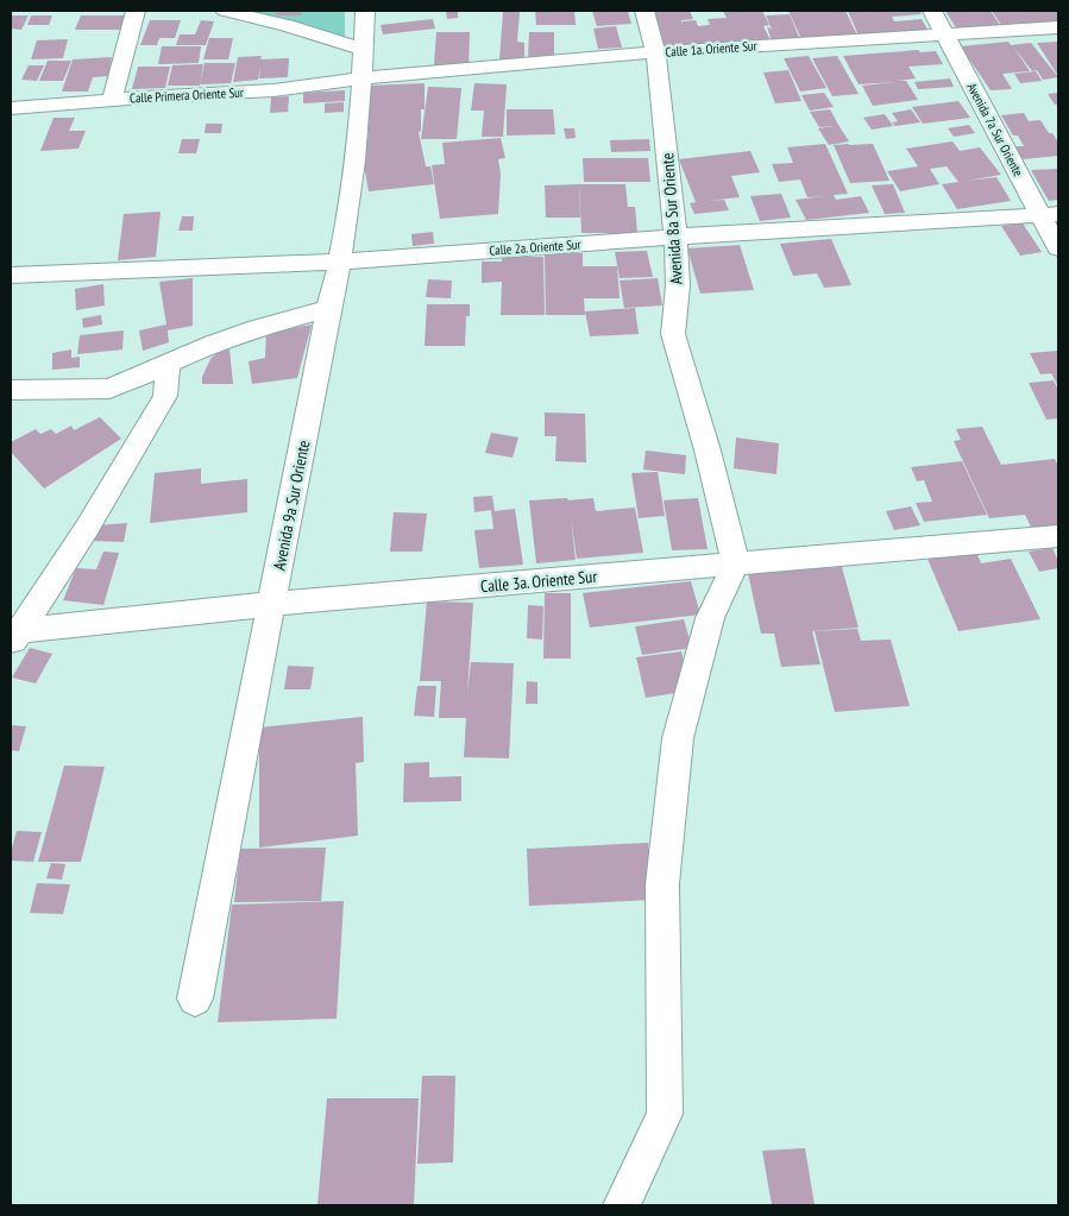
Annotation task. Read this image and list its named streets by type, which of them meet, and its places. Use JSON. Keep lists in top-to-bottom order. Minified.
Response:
{"streets":{"street":["Calle 1a. Oriente Sur","Calle Primera Oriente Sur","Avenida 7a Sur Oriente","Avenida 8a Sur Oriente","Calle 2a. Oriente Sur","Avenida 9a Sur Oriente","Calle 3a. Oriente Sur"]},"crossings":[["Calle 1a. Oriente Sur","Calle Primera Oriente Sur"],["Calle 1a. Oriente Sur","Avenida 7a Sur Oriente"],["Calle 1a. Oriente Sur","Avenida 8a Sur Oriente"],["Calle 1a. Oriente Sur","Avenida 9a Sur Oriente"],["Calle Primera Oriente Sur","Avenida 9a Sur Oriente"],["Avenida 7a Sur Oriente","Calle 2a. Oriente Sur"],["Avenida 8a Sur Oriente","Calle 2a. Oriente Sur"],["Avenida 8a Sur Oriente","Calle 3a. Oriente Sur"],["Calle 2a. Oriente Sur","Avenida 9a Sur Oriente"],["Avenida 9a Sur Oriente","Calle 3a. Oriente Sur"]]}
